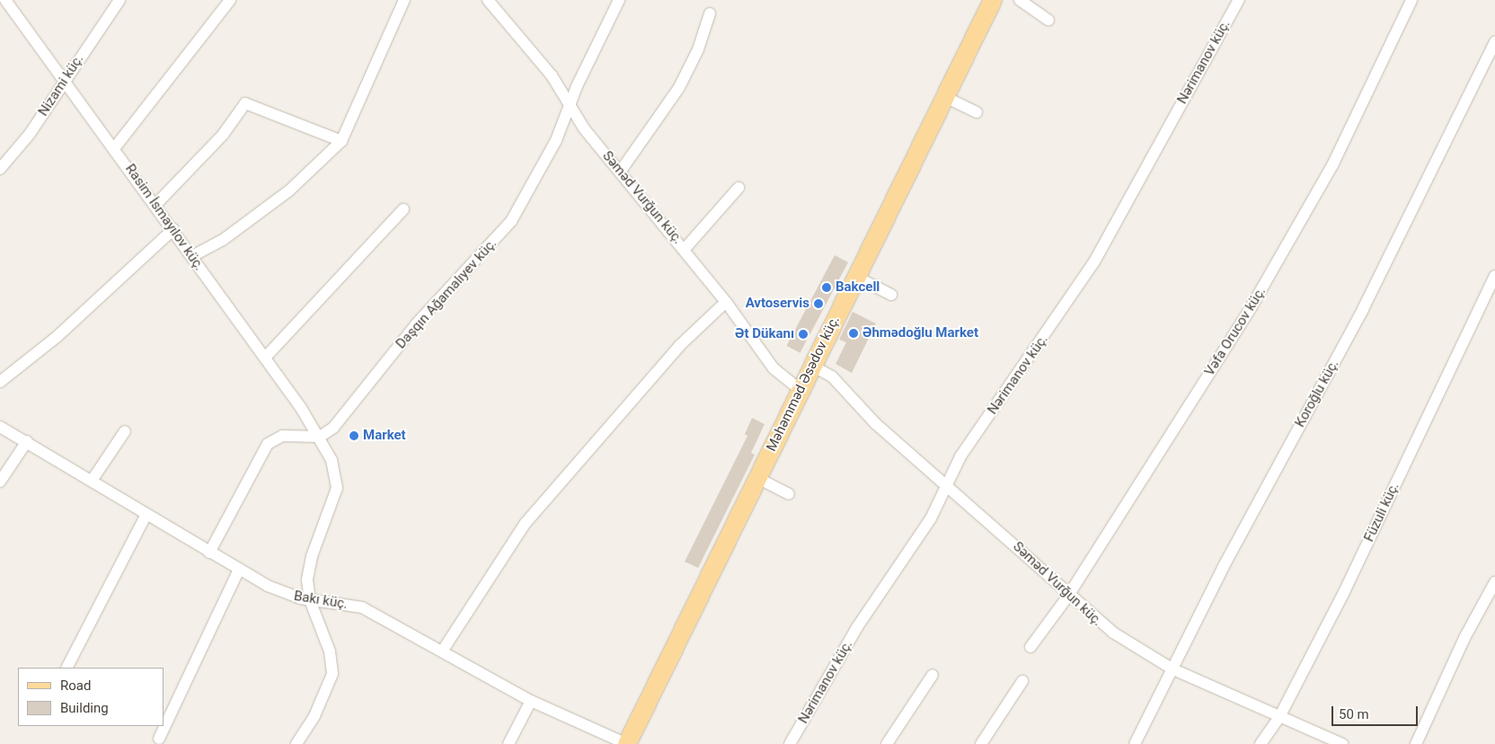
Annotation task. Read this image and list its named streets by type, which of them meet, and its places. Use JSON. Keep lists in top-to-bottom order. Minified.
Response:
{"streets":{"main road":["Məhəmməd Əsədov küç."],"street":["Nərimanov küç.","Nizami küç.","Səməd Vurğun küç.","Rasim İsmayılov küç.","Daşqın Ağamalıyev küç.","Vəfa Orucov küç.","Koroğlu küç.","Füzuli küç.","Bakı küç."]},"crossings":[["Nərimanov küç.","Səməd Vurğun küç."],["Nizami küç.","Rasim İsmayılov küç."],["Səməd Vurğun küç.","Daşqın Ağamalıyev küç."],["Səməd Vurğun küç.","Vəfa Orucov küç."],["Səməd Vurğun küç.","Məhəmməd Əsədov küç."],["Səməd Vurğun küç.","Koroğlu küç."],["Səməd Vurğun küç.","Füzuli küç."],["Rasim İsmayılov küç.","Daşqın Ağamalıyev küç."],["Rasim İsmayılov küç.","Bakı küç."],["Məhəmməd Əsədov küç.","Bakı küç."]],"places":["Bakcell","Avtoservis","Əhmədoğlu Market","Ət Dükanı","Market"],"legend":["Road","Building"],"scale_bar":"50 m"}
